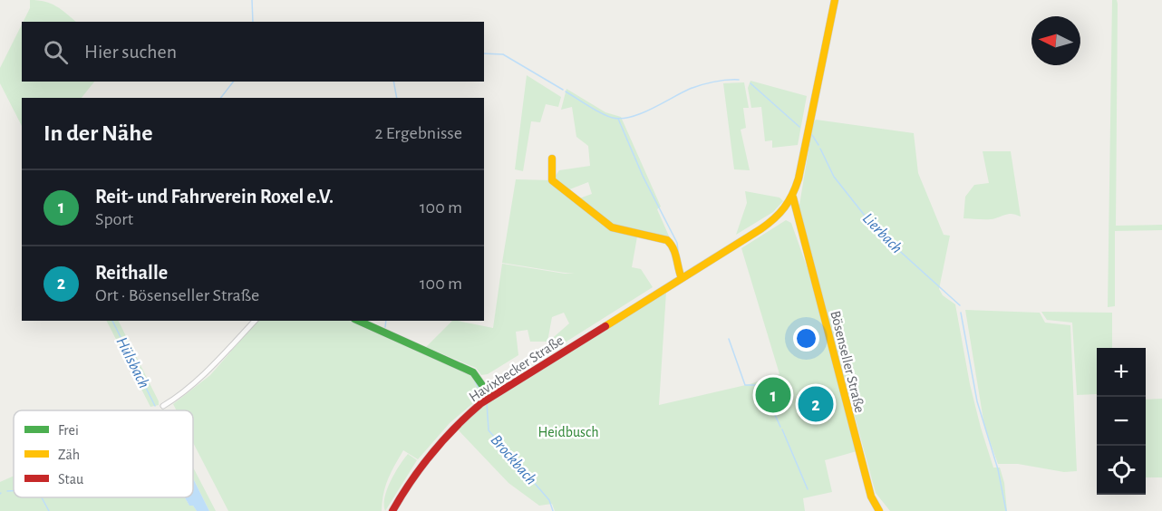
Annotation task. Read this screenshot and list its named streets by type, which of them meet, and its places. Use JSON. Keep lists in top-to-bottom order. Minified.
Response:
{"streets":{"main road":["Bösenseller Straße","Havixbecker Straße"]},"crossings":[["Bösenseller Straße","Havixbecker Straße"]],"water":["Lierbach","Hülsbach","Brockbach"],"parks":["Heidbusch"],"legend":["Frei","Zäh","Stau"],"north":"left","page":{"search":"Hier suchen","heading":["In der Nähe","2 Ergebnisse"],"list":[{"mark":"1","name":"Reit- und Fahrverein Roxel e.V.","note":"Sport","value":"100 m"},{"mark":"2","name":"Reithalle","note":"Ort · Bösenseller Straße","value":"100 m"}],"map_buttons":["+","−"],"pins":["1","2"]}}
